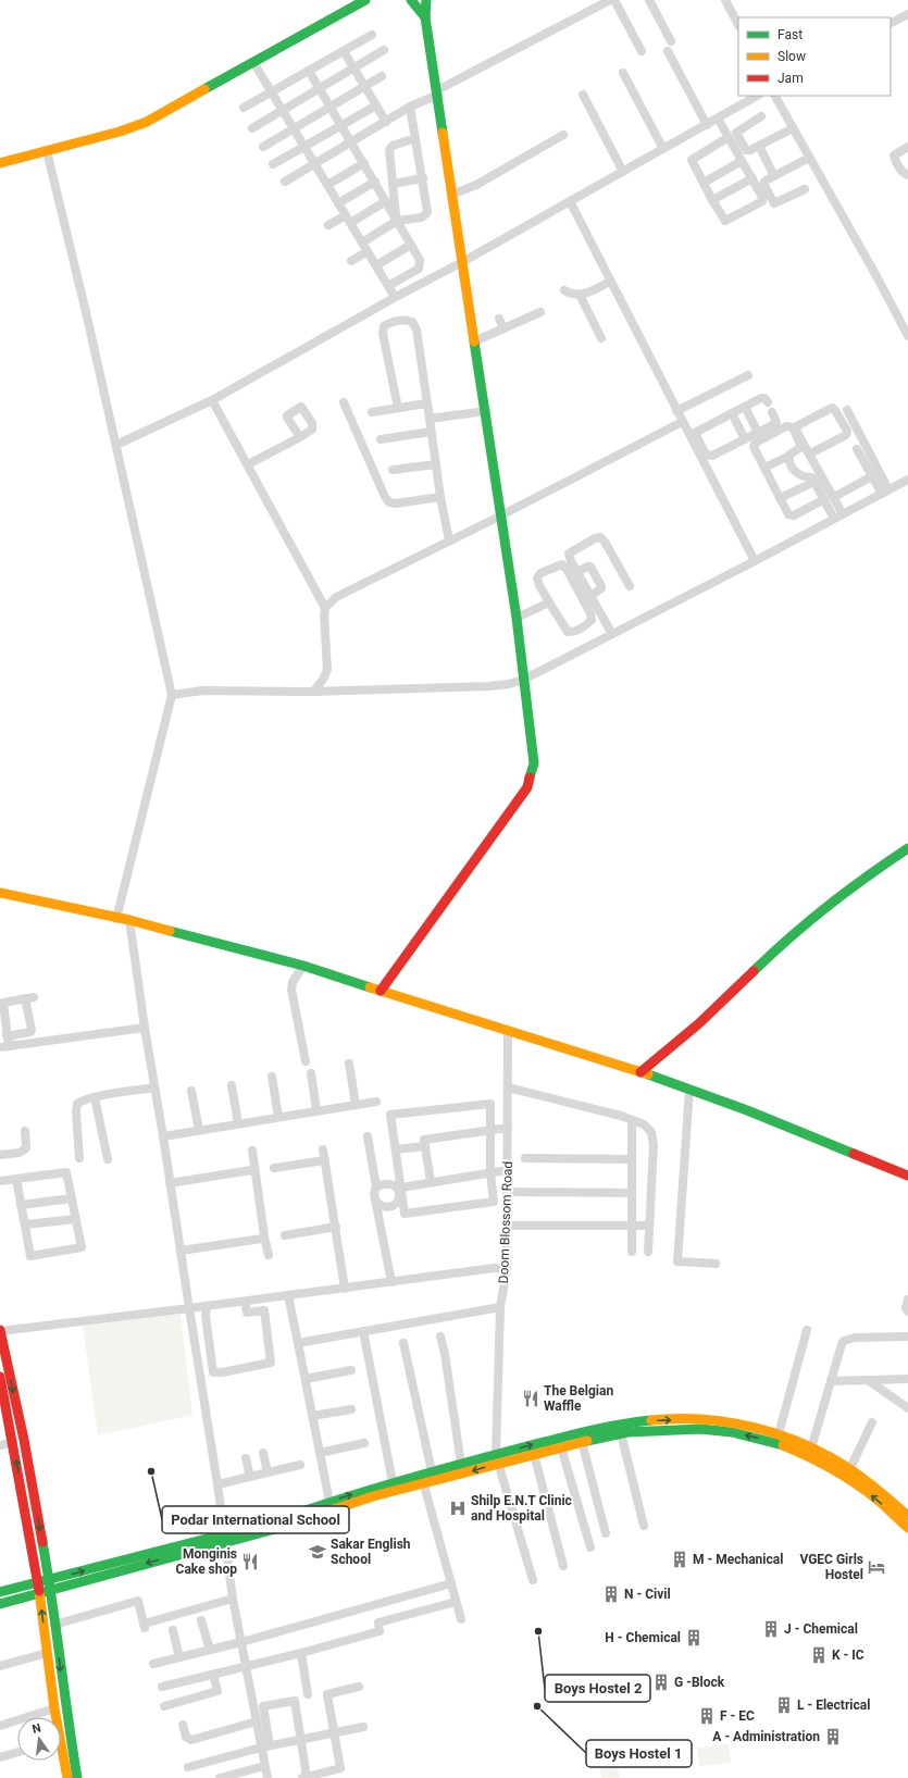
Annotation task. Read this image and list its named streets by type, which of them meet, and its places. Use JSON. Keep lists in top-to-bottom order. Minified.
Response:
{"streets":{"street":["Doom Blossom Road"]},"places":{"restaurant":["The Belgian Waffle","Monginis Cake shop"],"other":["Podar International School","Boys Hostel 2","Boys Hostel 1"],"hospital":["Shilp E.N.T Clinic and Hospital"],"school or university":["Sakar English School"],"building":["M - Mechanical","N - Civil","J - Chemical","H - Chemical","K - IC","G -Block","L - Electrical","F - EC","A - Administration"],"hotel":["VGEC Girls Hostel"]},"legend":["Fast","Slow","Jam"],"north":"top"}
